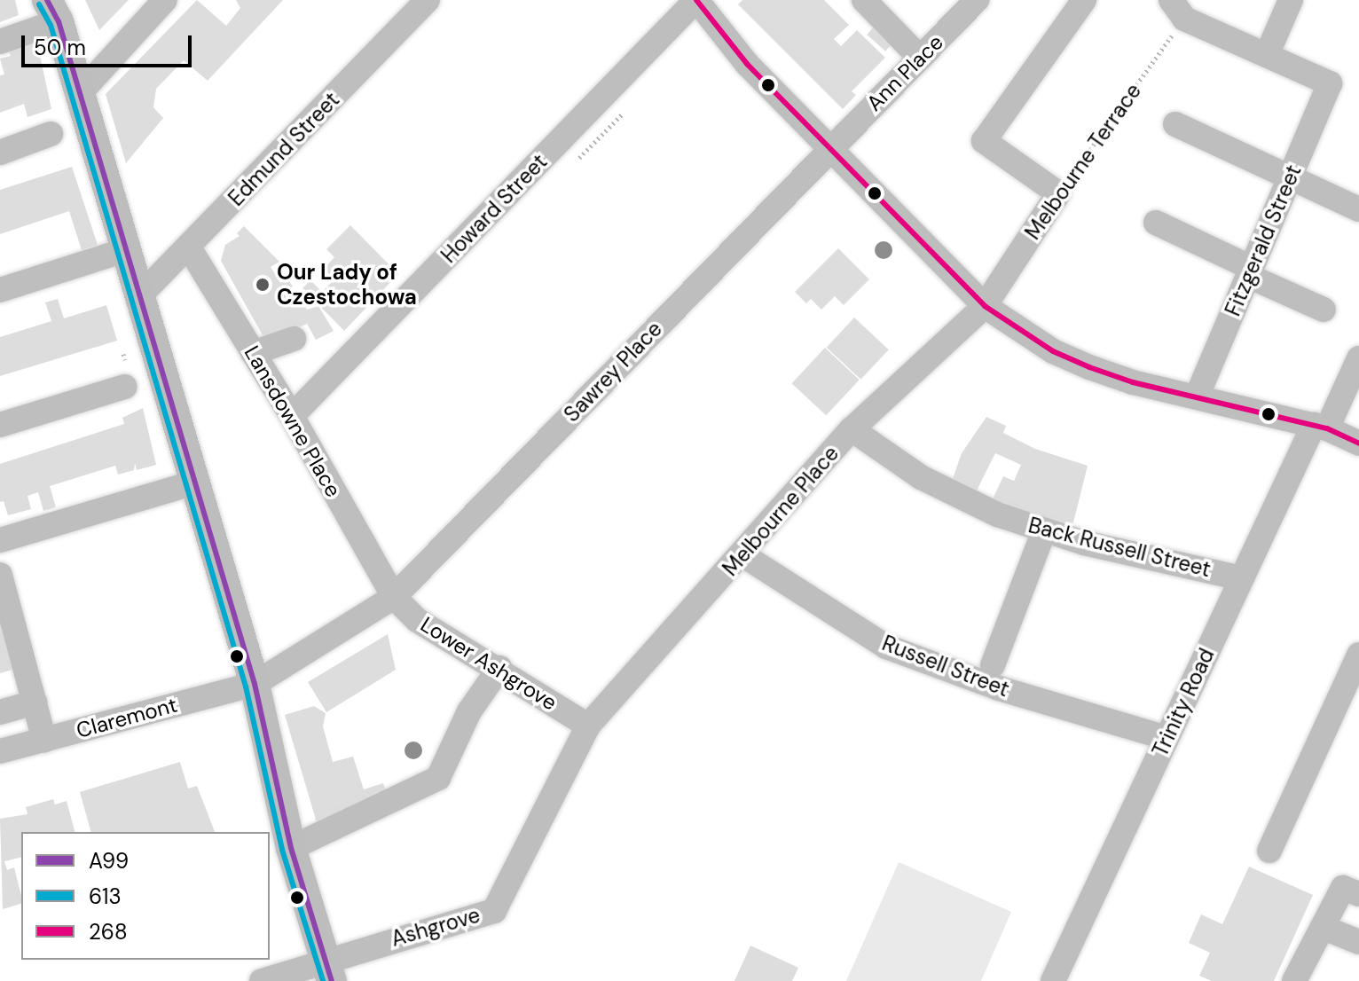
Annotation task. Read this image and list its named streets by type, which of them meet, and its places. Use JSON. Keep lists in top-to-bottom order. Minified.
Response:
{"streets":{"street":["Ann Place","Edmund Street","Melbourne Terrace","Howard Street","Fitzgerald Street","Sawrey Place","Lansdowne Place","Melbourne Place","Back Russell Street","Lower Ashgrove","Russell Street","Trinity Road","Claremont","Ashgrove"]},"crossings":[["Ann Place","Sawrey Place"],["Edmund Street","Lansdowne Place"],["Melbourne Terrace","Melbourne Place"],["Howard Street","Lansdowne Place"],["Sawrey Place","Lansdowne Place"],["Sawrey Place","Lower Ashgrove"],["Sawrey Place","Claremont"],["Lansdowne Place","Lower Ashgrove"],["Melbourne Place","Back Russell Street"],["Melbourne Place","Lower Ashgrove"],["Melbourne Place","Russell Street"],["Melbourne Place","Ashgrove"],["Back Russell Street","Trinity Road"],["Lower Ashgrove","Ashgrove"],["Russell Street","Trinity Road"]],"places":["Our Lady of Czestochowa"],"lines":["transit line A99","transit line 268","transit line 613"],"legend":["A99","613","268"],"scale_bar":"50 m"}
